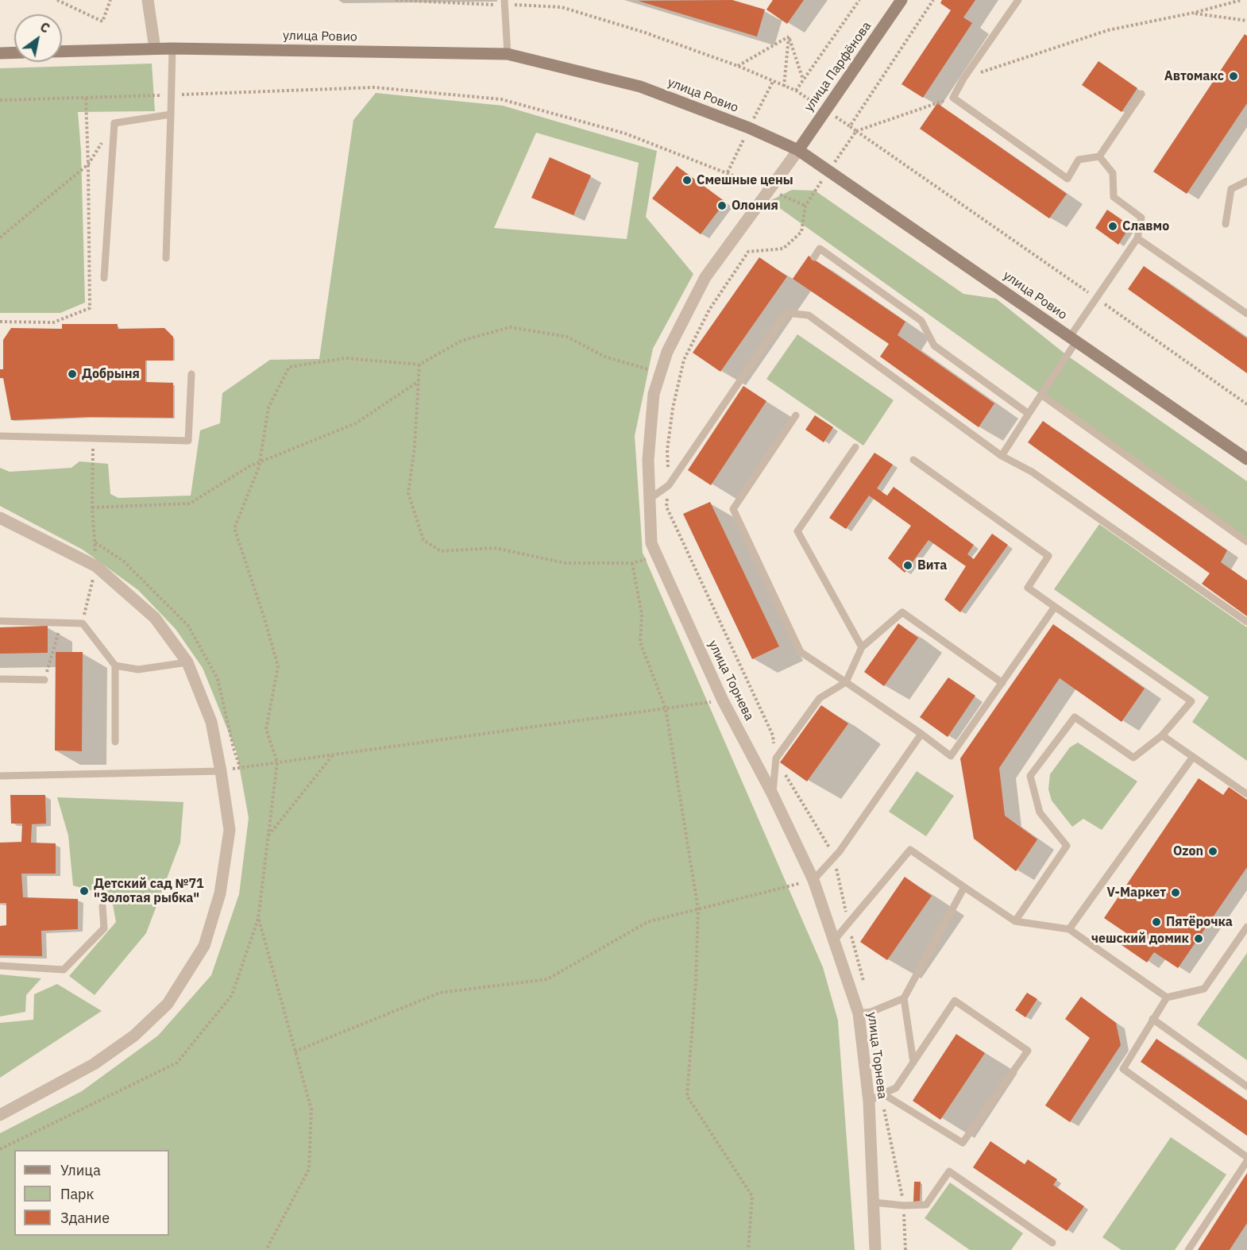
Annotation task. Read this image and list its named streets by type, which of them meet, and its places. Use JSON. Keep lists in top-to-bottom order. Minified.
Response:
{"streets":{"main road":["улица Ровио","улица Парфёнова"],"street":["улица Торнева"]},"crossings":[["улица Ровио","улица Парфёнова"],["улица Ровио","улица Торнева"],["улица Парфёнова","улица Торнева"]],"places":["Автомакс","Смешные цены","Олония","Славмо","Добрыня","Вита","Ozon","Детский сад №71 \"Золотая рыбка\"","V-Маркет","Пятёрочка","чешский домик"],"legend":["Улица","Парк","Здание"],"north":"top right"}
